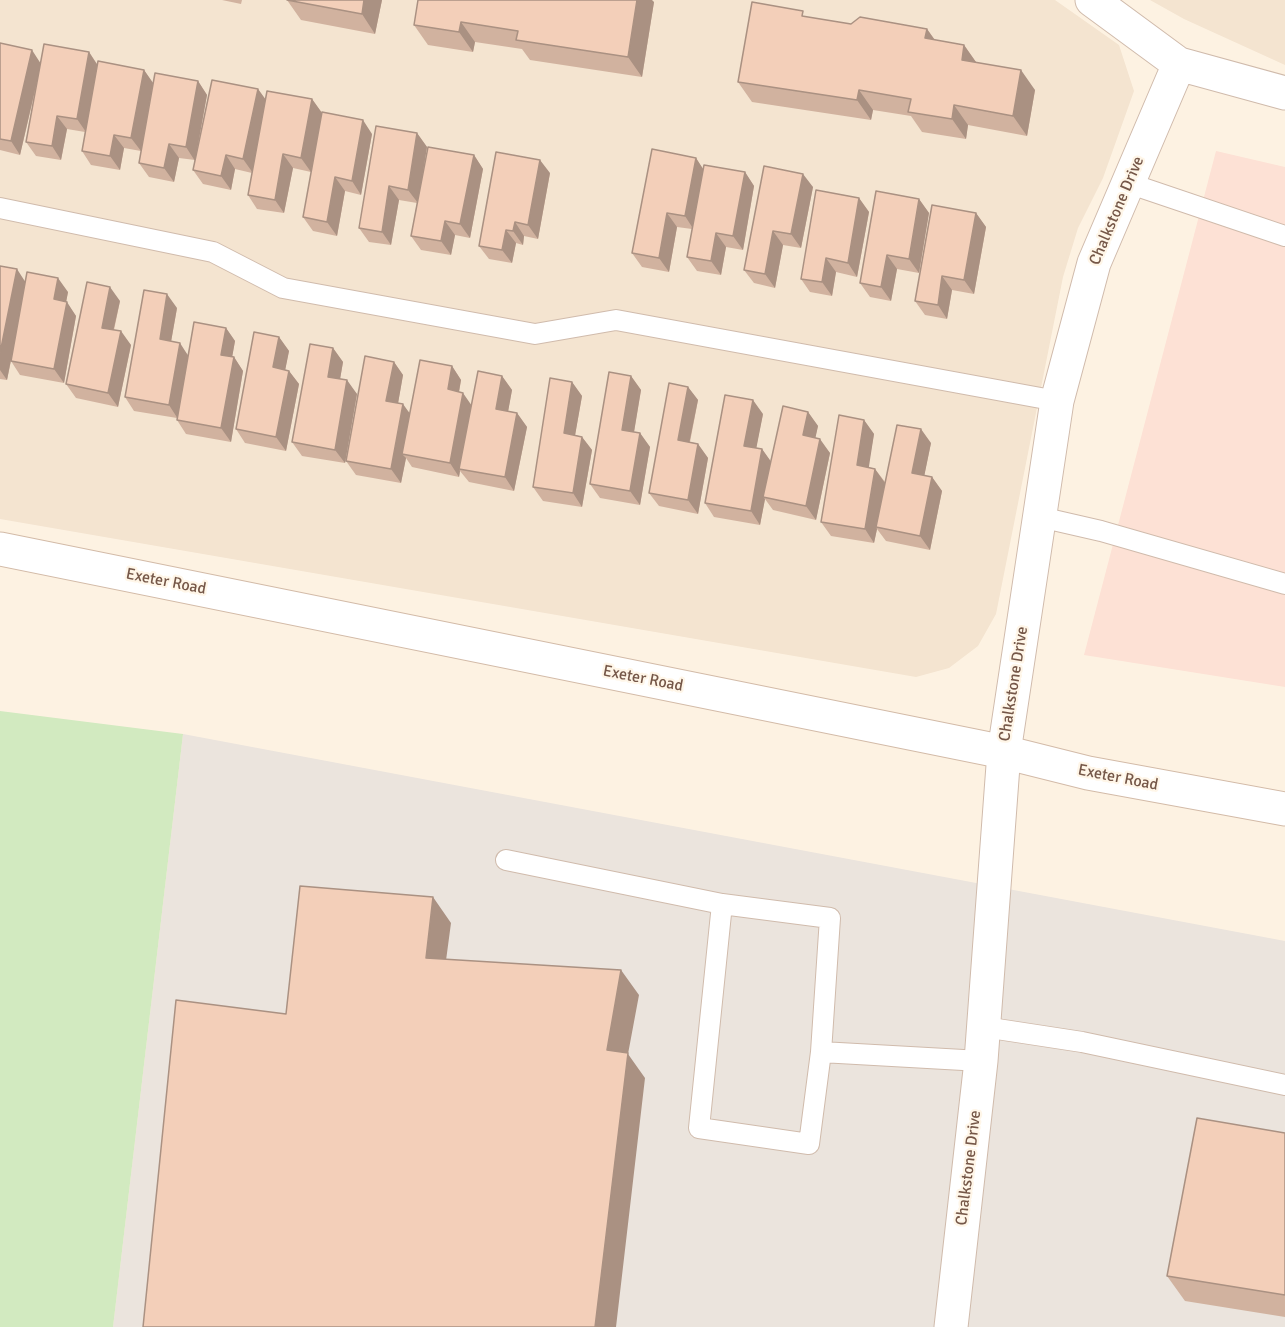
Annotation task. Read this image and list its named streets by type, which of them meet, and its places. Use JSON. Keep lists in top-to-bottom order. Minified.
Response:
{"streets":{"street":["Chalkstone Drive","Exeter Road"]},"crossings":[["Chalkstone Drive","Exeter Road"]]}
